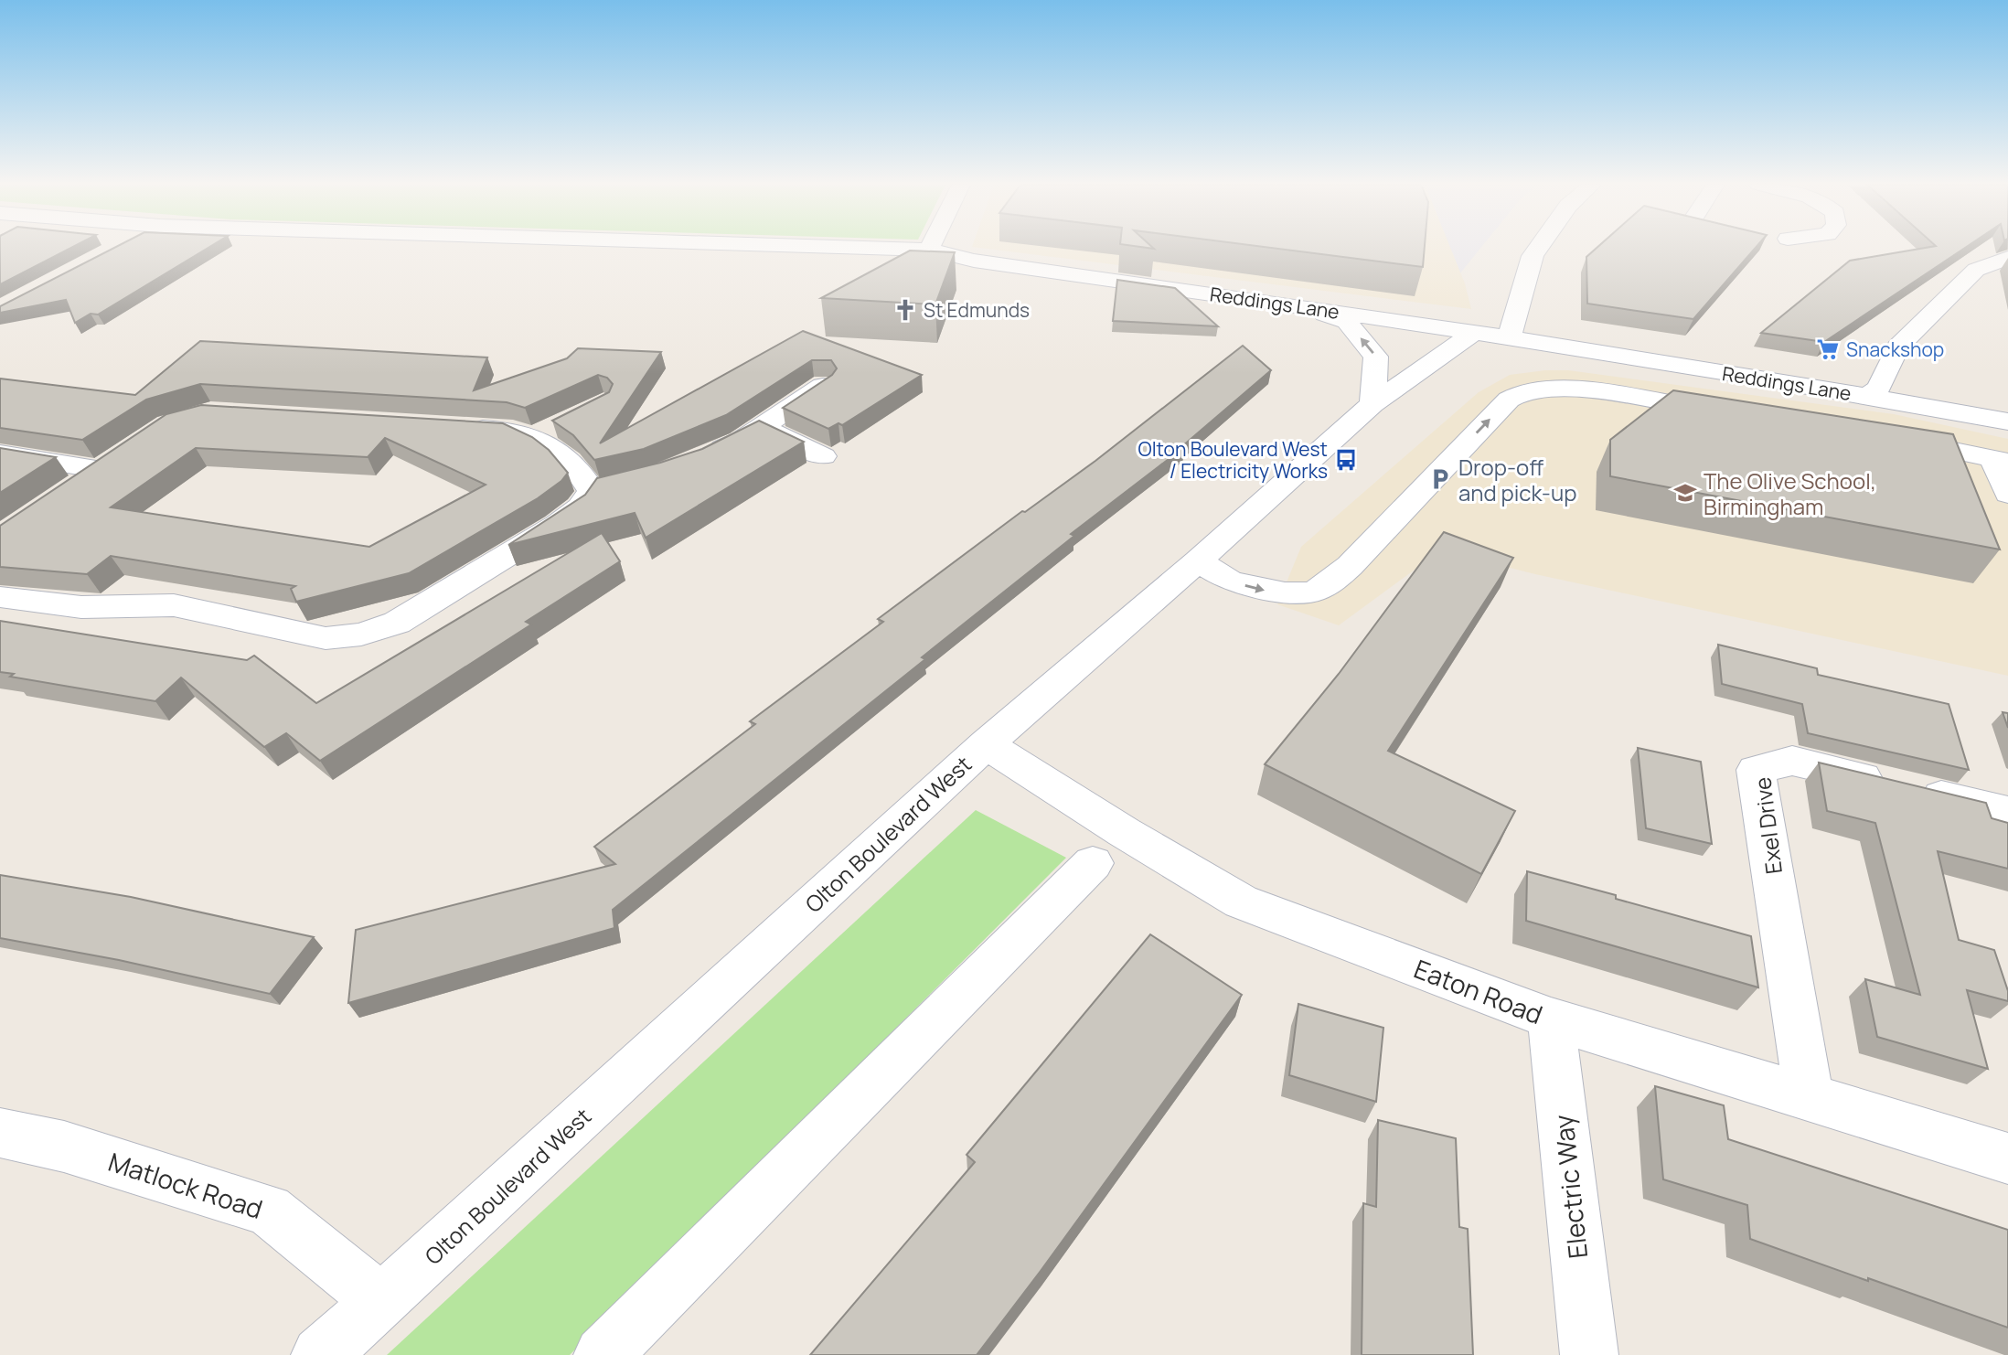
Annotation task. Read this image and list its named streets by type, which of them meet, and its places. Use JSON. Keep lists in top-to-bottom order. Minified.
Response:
{"streets":{"street":["Reddings Lane","Exel Drive","Olton Boulevard West","Eaton Road","Matlock Road","Electric Way"]},"crossings":[["Reddings Lane","Olton Boulevard West"],["Exel Drive","Eaton Road"],["Olton Boulevard West","Eaton Road"],["Olton Boulevard West","Matlock Road"],["Eaton Road","Electric Way"]],"places":{"church":["St Edmunds"],"supermarket":["Snackshop"],"bus stop":["Olton Boulevard West / Electricity Works"],"parking":["Drop-off and pick-up"],"school or university":["The Olive School, Birmingham"]}}
